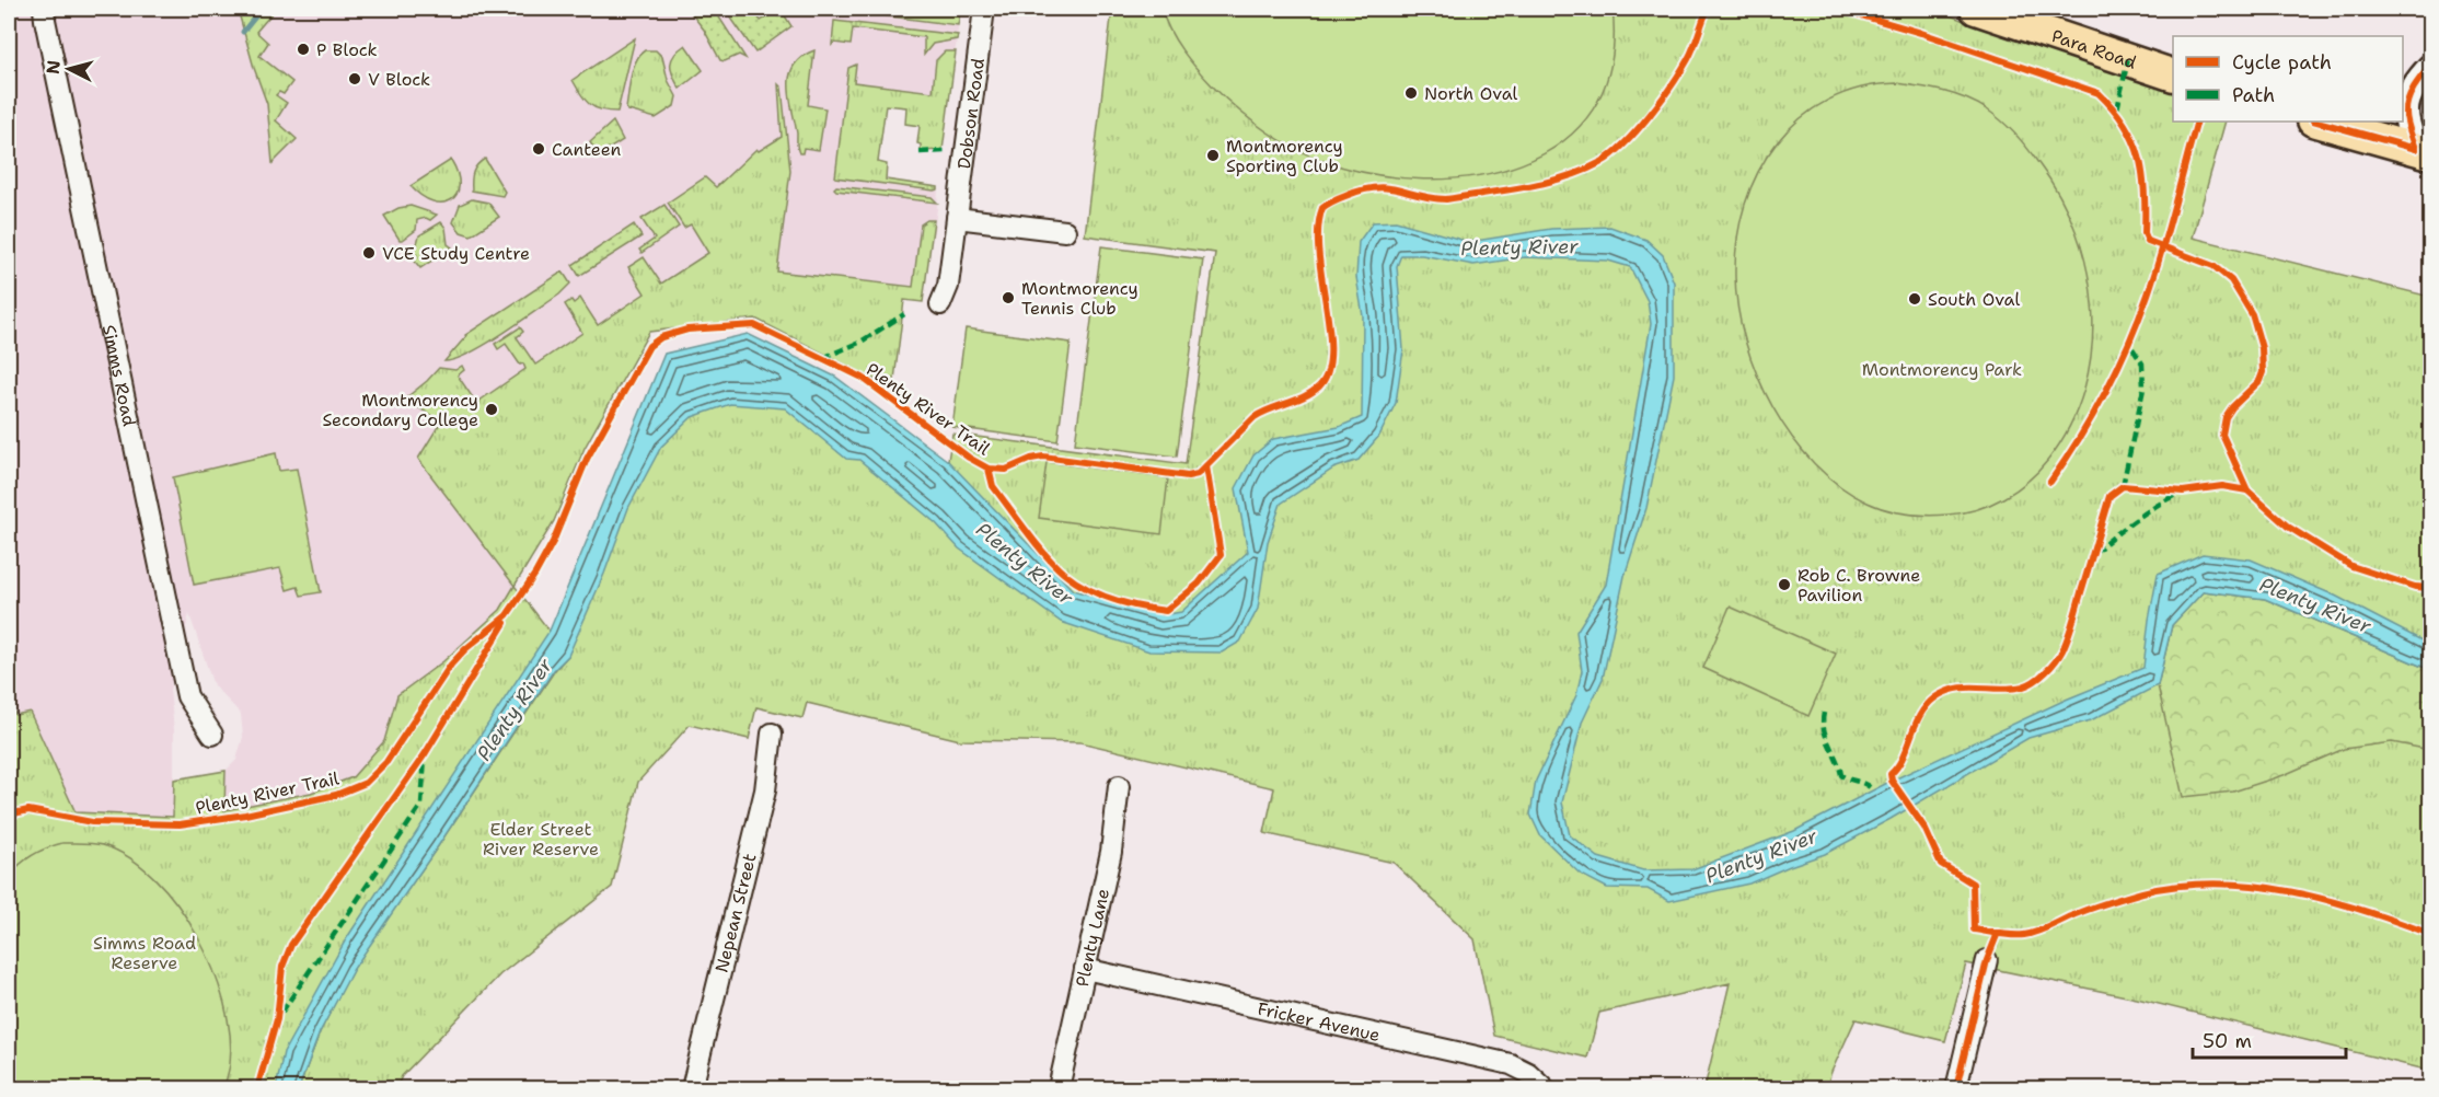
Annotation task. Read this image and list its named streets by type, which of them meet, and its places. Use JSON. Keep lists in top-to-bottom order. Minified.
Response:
{"streets":{"main road":["Para Road"],"street":["Dobson Road","Simms Road","Nepean Street","Plenty Lane","Fricker Avenue"],"cycle path":["Plenty River Trail"]},"crossings":[["Plenty Lane","Fricker Avenue"]],"water":["Plenty River"],"parks":["Montmorency Park","Elder Street River Reserve","Simms Road Reserve"],"places":["P Block","V Block","North Oval","Canteen","Montmorency Sporting Club","VCE Study Centre","Montmorency Tennis Club","South Oval","Montmorency Secondary College","Rob C. Browne Pavilion"],"legend":["Cycle path","Path"],"scale_bar":"50 m","north":"left"}
